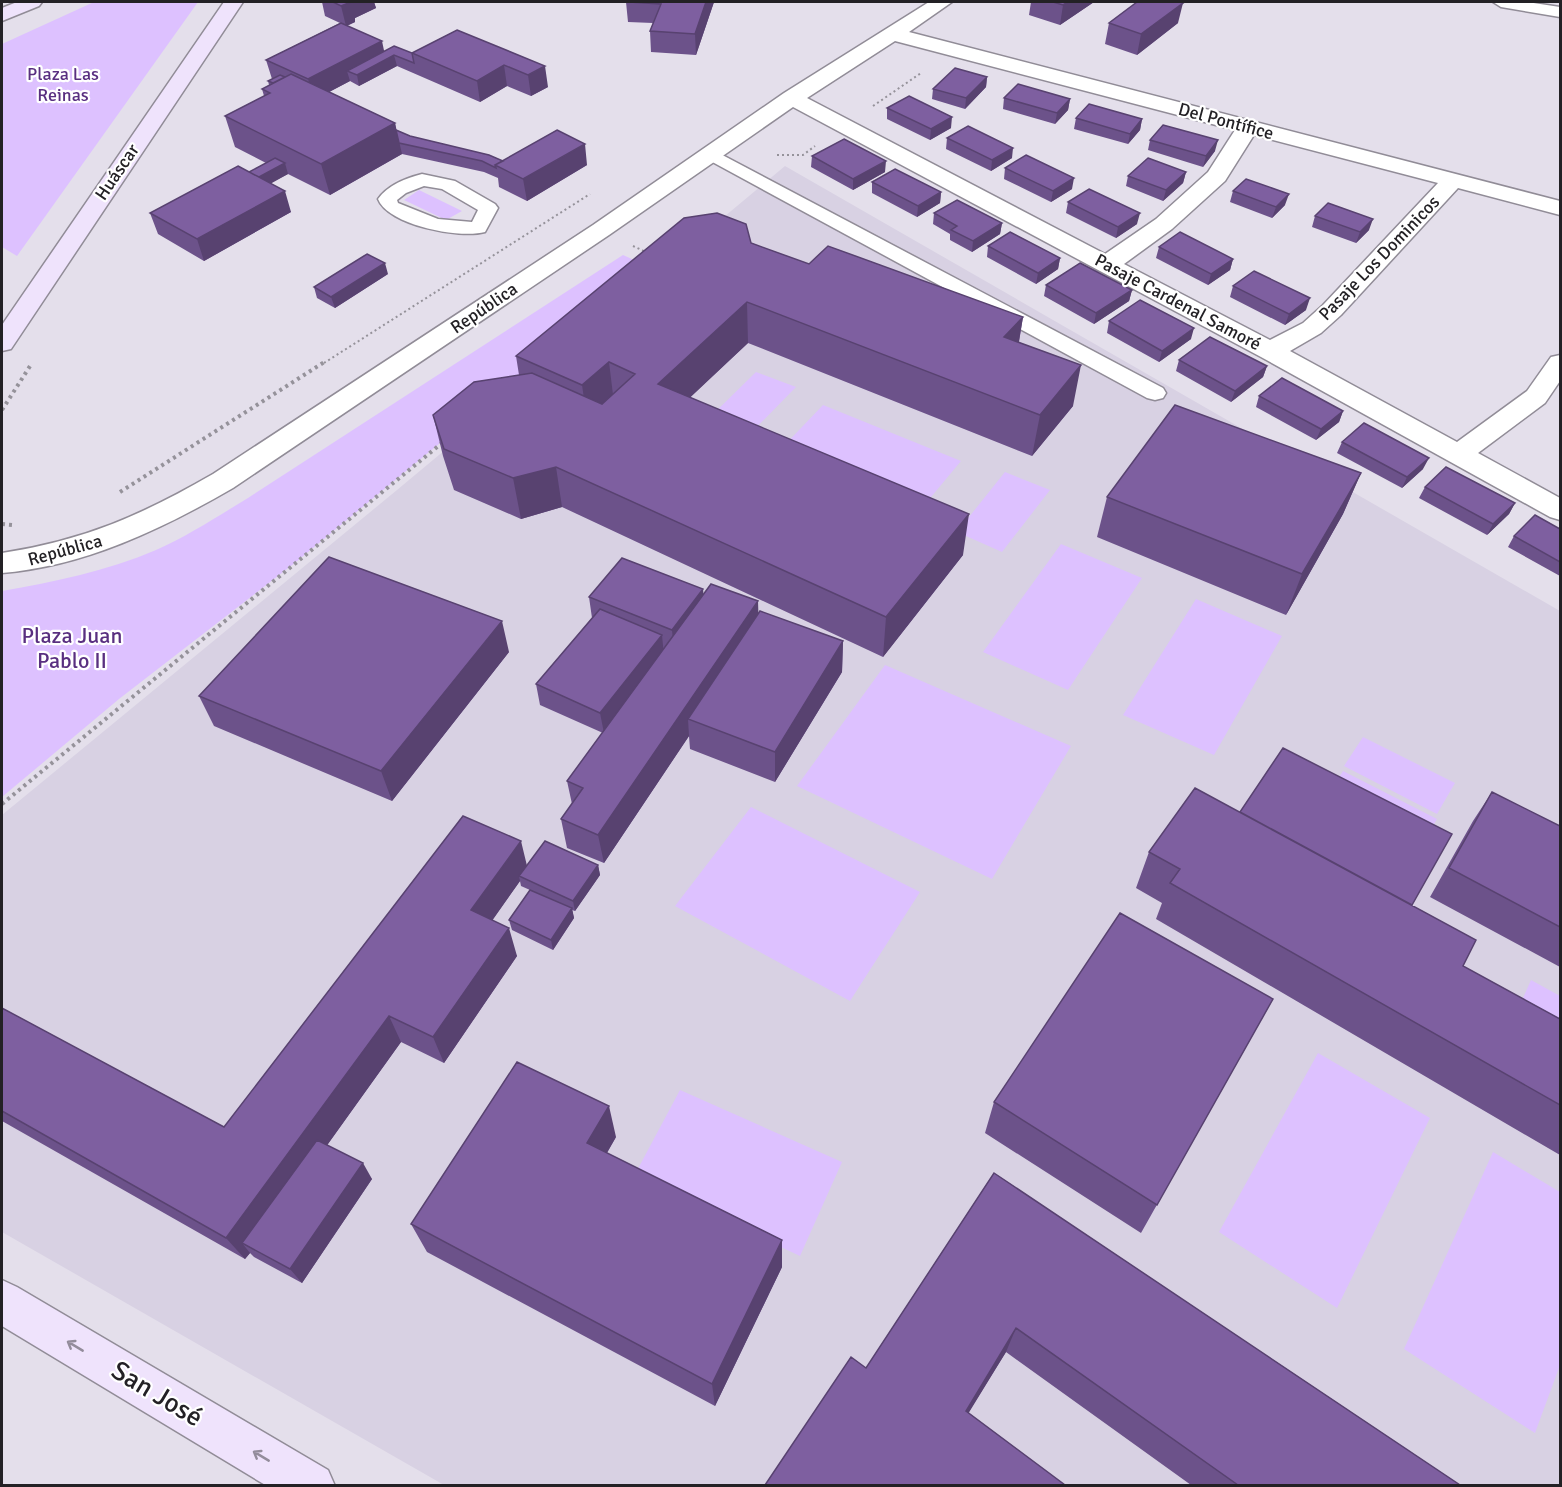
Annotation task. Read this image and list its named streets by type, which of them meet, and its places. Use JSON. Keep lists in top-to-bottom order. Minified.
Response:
{"streets":{"street":["Del Pontífice","Huáscar","Pasaje Los Dominicos","Pasaje Cardenal Samoré","República","San José"]},"crossings":[["Del Pontífice","Pasaje Los Dominicos"],["Del Pontífice","República"],["Pasaje Los Dominicos","Pasaje Cardenal Samoré"],["Pasaje Cardenal Samoré","República"]],"one_way":["San José"],"parks":["Plaza Las Reinas","Plaza Juan Pablo II"]}
